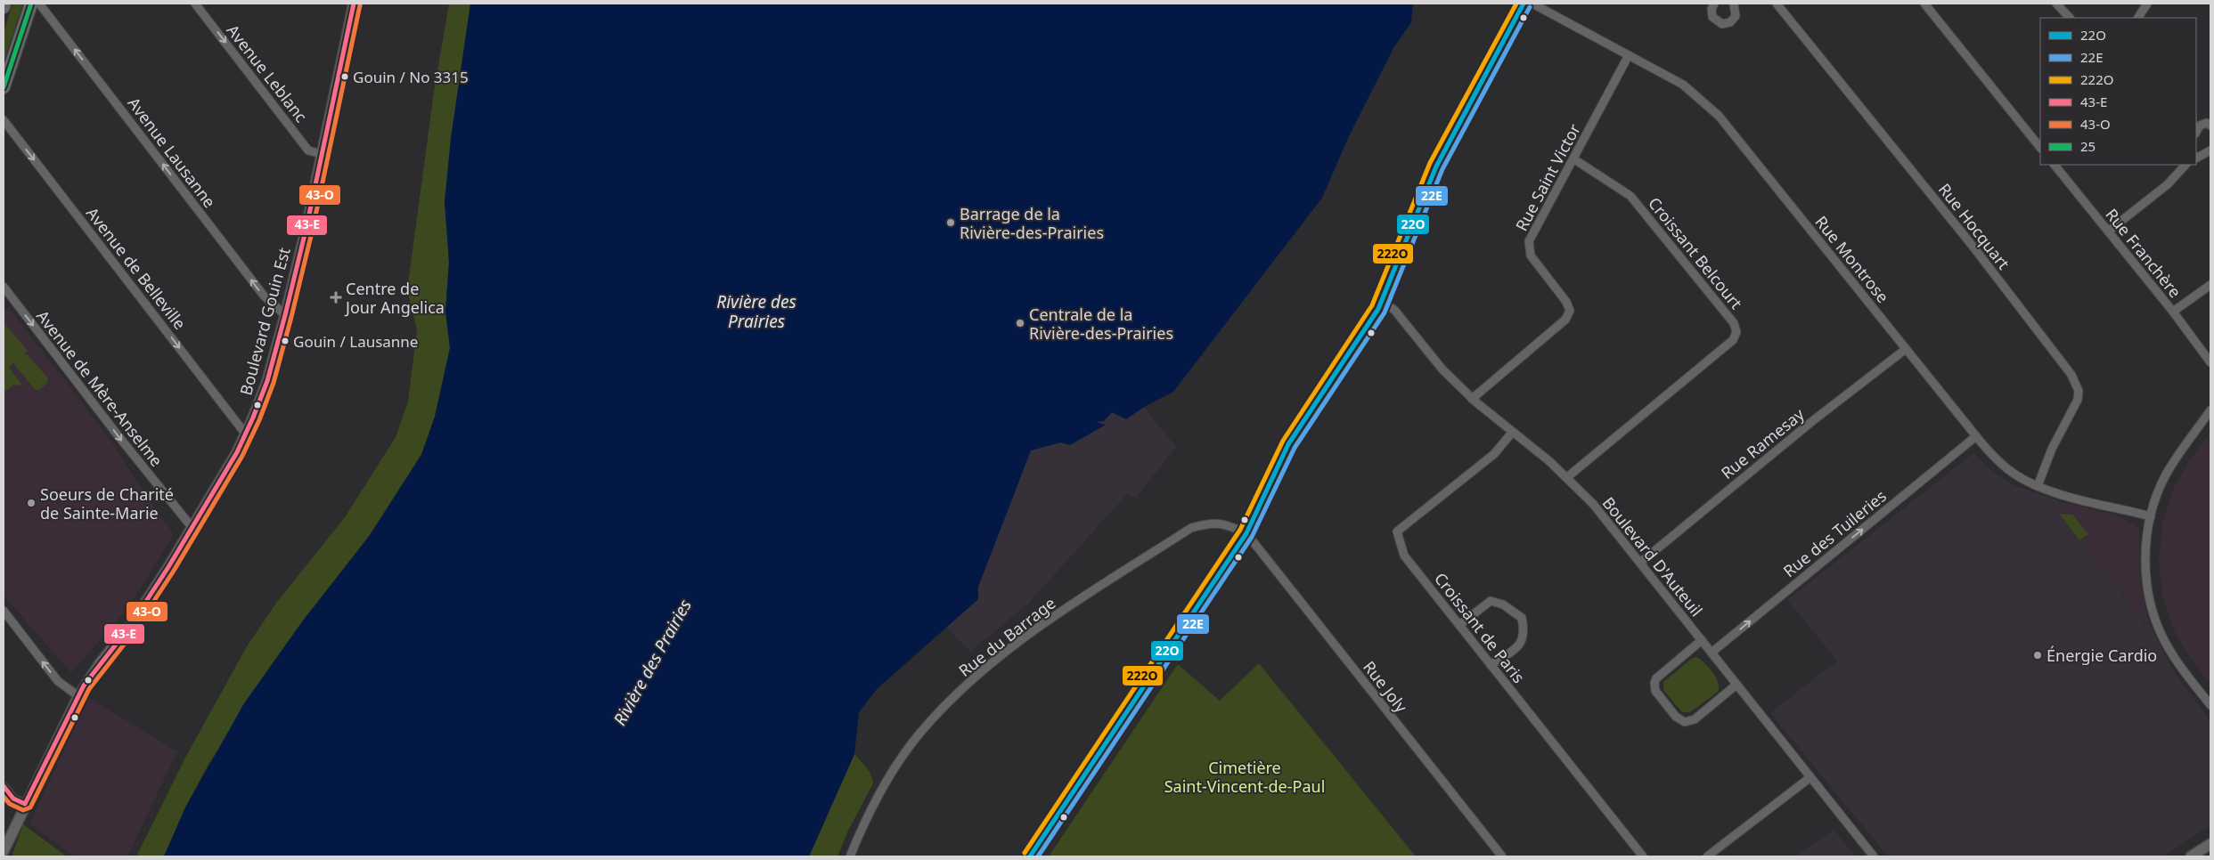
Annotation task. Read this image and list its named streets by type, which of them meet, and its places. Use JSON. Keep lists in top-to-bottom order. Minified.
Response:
{"streets":{"street":["Avenue Leblanc","Avenue Lausanne","Rue Saint Victor","Rue Hocquart","Croissant Belcourt","Rue Franchère","Rue Montrose","Avenue de Belleville","Boulevard Gouin Est","Avenue de Mère-Anselme","Rue Ramesay","Rue des Tuileries","Boulevard D'Auteuil","Croissant de Paris","Rue du Barrage","Rue Joly"]},"crossings":[["Avenue Leblanc","Boulevard Gouin Est"],["Avenue Lausanne","Boulevard Gouin Est"],["Rue Saint Victor","Croissant Belcourt"],["Rue Saint Victor","Rue Montrose"],["Rue Saint Victor","Boulevard D'Auteuil"],["Rue Hocquart","Rue Montrose"],["Croissant Belcourt","Boulevard D'Auteuil"],["Rue Montrose","Rue Ramesay"],["Rue Montrose","Rue des Tuileries"],["Avenue de Belleville","Boulevard Gouin Est"],["Boulevard Gouin Est","Avenue de Mère-Anselme"],["Rue Ramesay","Boulevard D'Auteuil"],["Rue des Tuileries","Boulevard D'Auteuil"],["Boulevard D'Auteuil","Croissant de Paris"],["Rue du Barrage","Rue Joly"]],"one_way":["Avenue Leblanc","Avenue Lausanne","Avenue de Belleville","Avenue de Mère-Anselme","Rue des Tuileries"],"water":["Rivière des Prairies"],"parks":["Cimetière Saint-Vincent-de-Paul"],"places":{"other":["Gouin / No 3315","Barrage de la Rivière-des-Prairies","Centrale de la Rivière-des-Prairies","Gouin / Lausanne","Soeurs de Charité de Sainte-Marie","Énergie Cardio"],"health":["Centre de Jour Angelica"]},"lines":["transit line 22O","transit line 222O","transit line 43-E","transit line 25","transit line 43-O","transit line 22E"],"legend":["22O","22E","222O","43-E","43-O","25"]}
